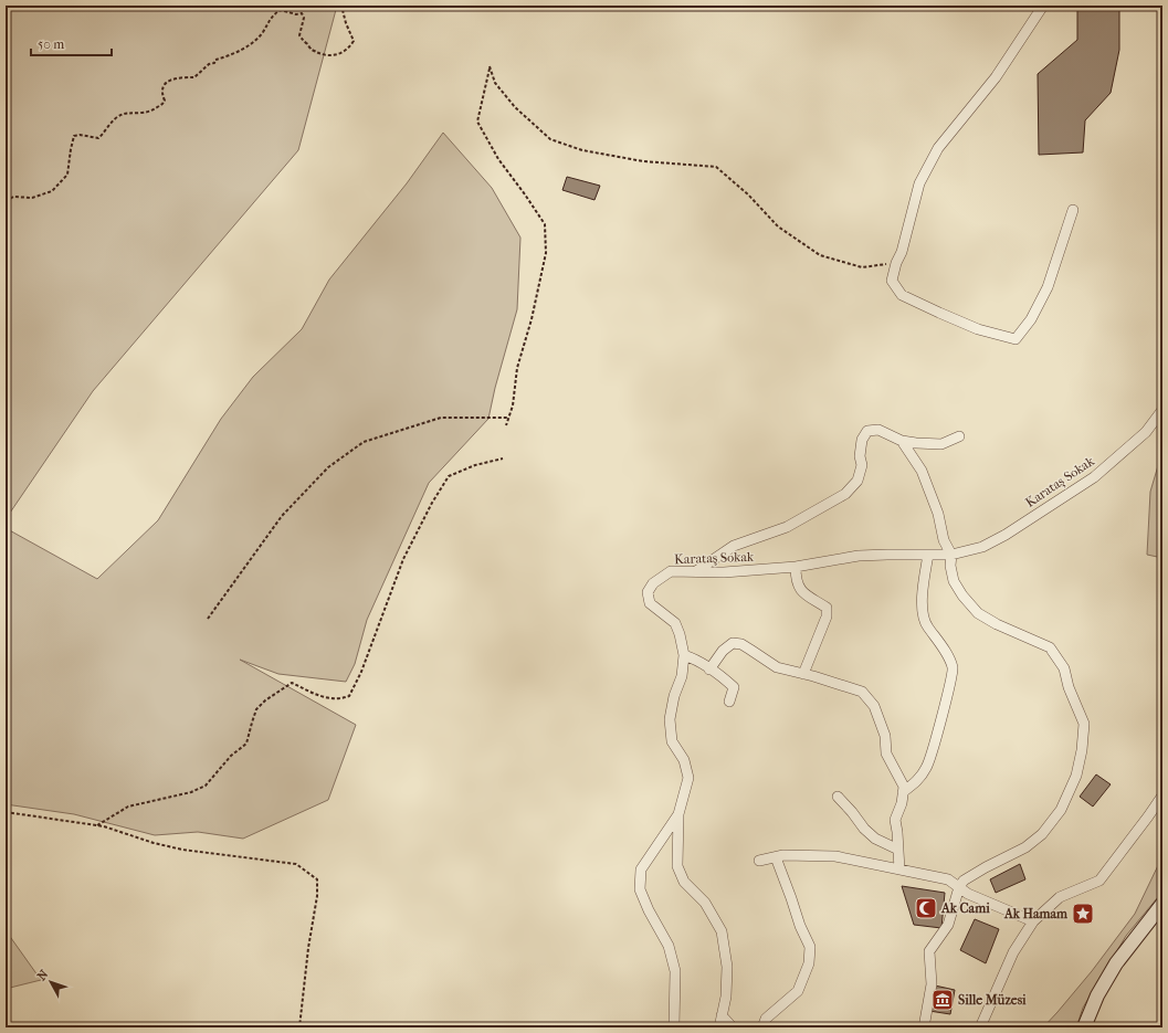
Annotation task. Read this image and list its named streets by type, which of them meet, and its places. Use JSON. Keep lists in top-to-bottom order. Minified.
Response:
{"streets":{"street":["Karataş Sokak"]},"places":{"mosque":["Ak Cami"],"place":["Ak Hamam"],"museum":["Sille Müzesi"]},"scale_bar":"50 m","north":"top left"}
